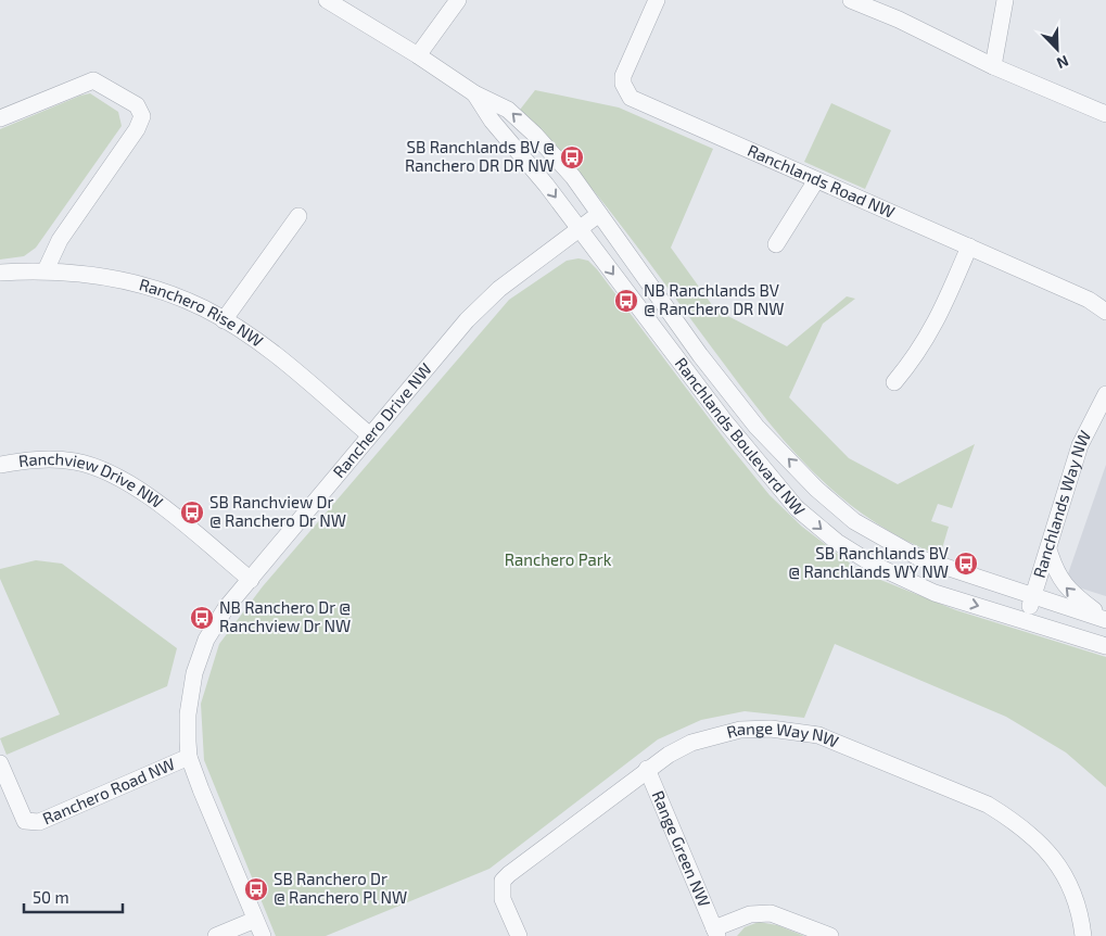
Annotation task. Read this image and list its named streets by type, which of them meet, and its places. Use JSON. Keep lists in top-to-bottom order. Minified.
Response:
{"streets":{"street":["Ranchlands Road NW","Ranchero Rise NW","Ranchero Drive NW","Ranchlands Boulevard NW","Ranchview Drive NW","Ranchlands Way NW","Range Way NW","Ranchero Road NW","Range Green NW"]},"crossings":[["Ranchero Rise NW","Ranchero Drive NW"],["Ranchero Drive NW","Ranchlands Boulevard NW"],["Ranchero Drive NW","Ranchview Drive NW"],["Ranchero Drive NW","Ranchero Road NW"],["Ranchlands Boulevard NW","Ranchlands Way NW"],["Range Way NW","Range Green NW"]],"parks":["Ranchero Park"],"places":{"bus stop":["SB Ranchlands BV @ Ranchero DR DR NW","NB Ranchlands BV @ Ranchero DR NW","SB Ranchview Dr @ Ranchero Dr NW","SB Ranchlands BV @ Ranchlands WY NW","NB Ranchero Dr @ Ranchview Dr NW","SB Ranchero Dr @ Ranchero Pl NW"]},"scale_bar":"50 m","north":"bottom right"}
